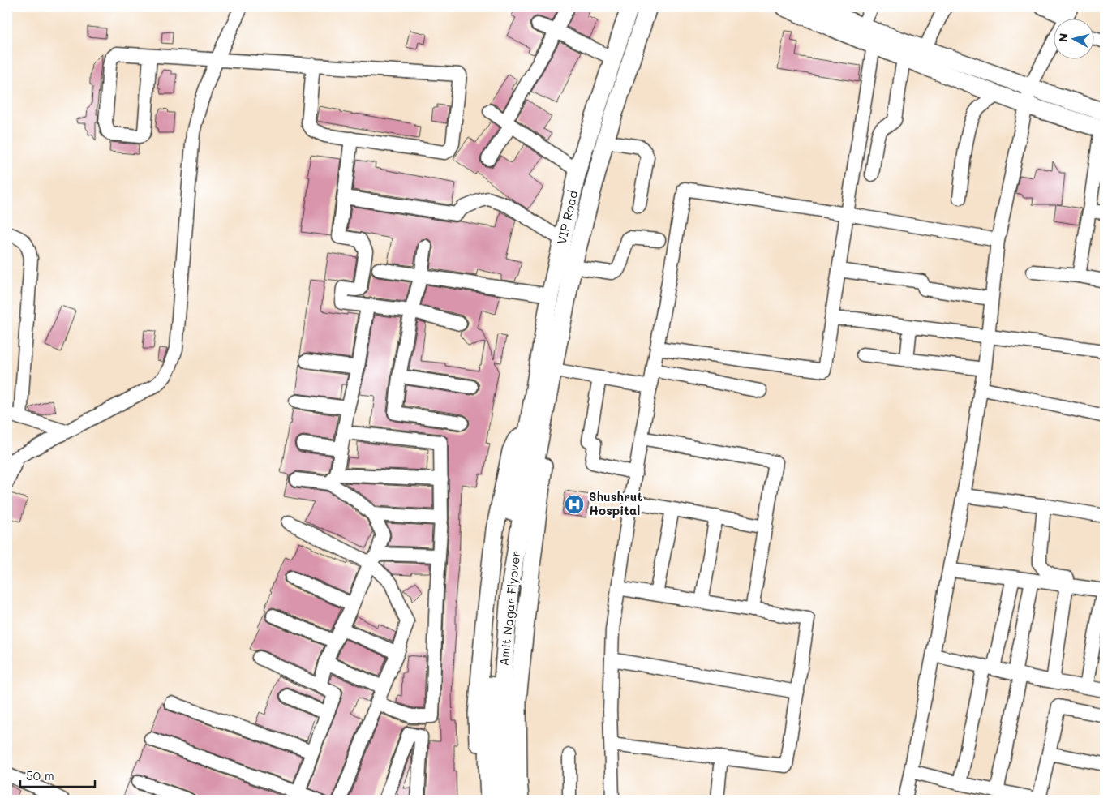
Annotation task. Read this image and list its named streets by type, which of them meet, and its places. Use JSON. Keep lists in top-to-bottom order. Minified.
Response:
{"streets":{"main road":["VIP Road","Amit Nagar Flyover"]},"crossings":[["VIP Road","Amit Nagar Flyover"]],"places":{"hospital":["Shushrut Hospital"]},"scale_bar":"50 m","north":"left"}
